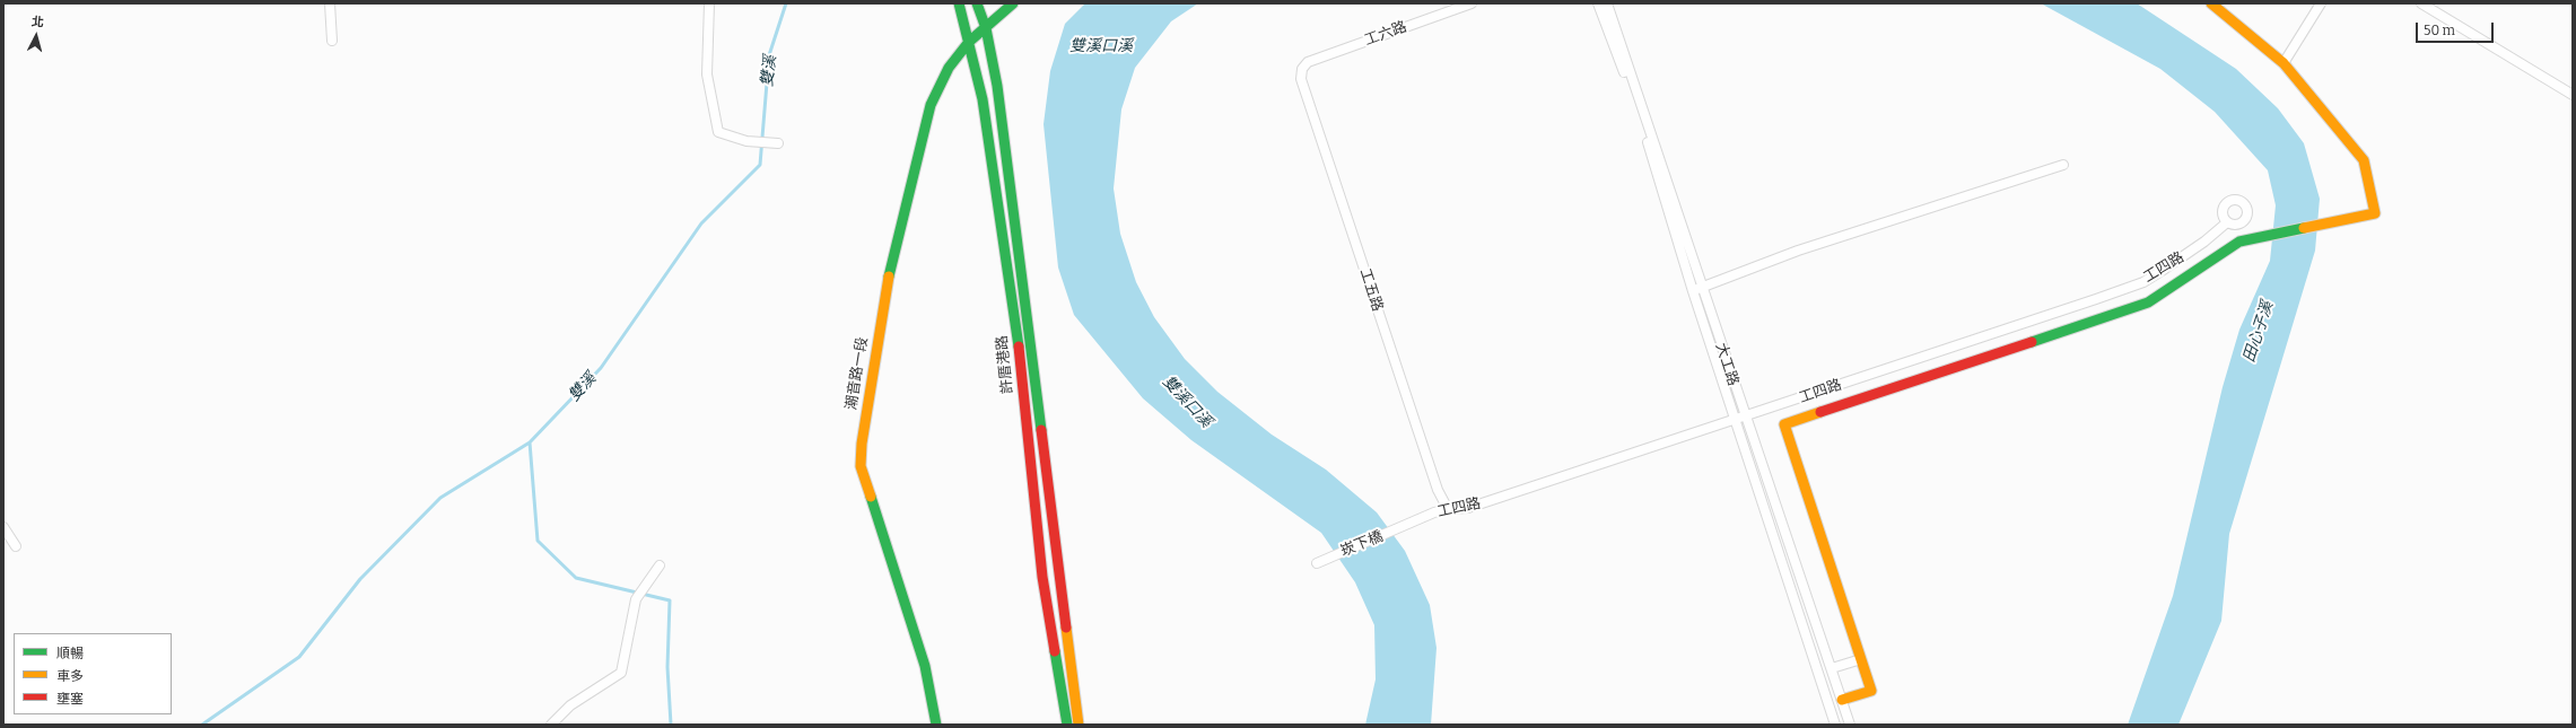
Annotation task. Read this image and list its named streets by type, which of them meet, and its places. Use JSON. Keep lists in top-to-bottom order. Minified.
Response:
{"streets":{"street":["工六路","工四路","工五路","許厝港路","大工路","潮音路一段","崁下橋"]},"crossings":[["工六路","工五路"],["工四路","工五路"],["工四路","大工路"],["工四路","崁下橋"],["許厝港路","潮音路一段"]],"water":["雙溪口溪","雙溪","田心子溪"],"legend":["順暢","車多","壅塞"],"scale_bar":"50 m","north":"top"}
